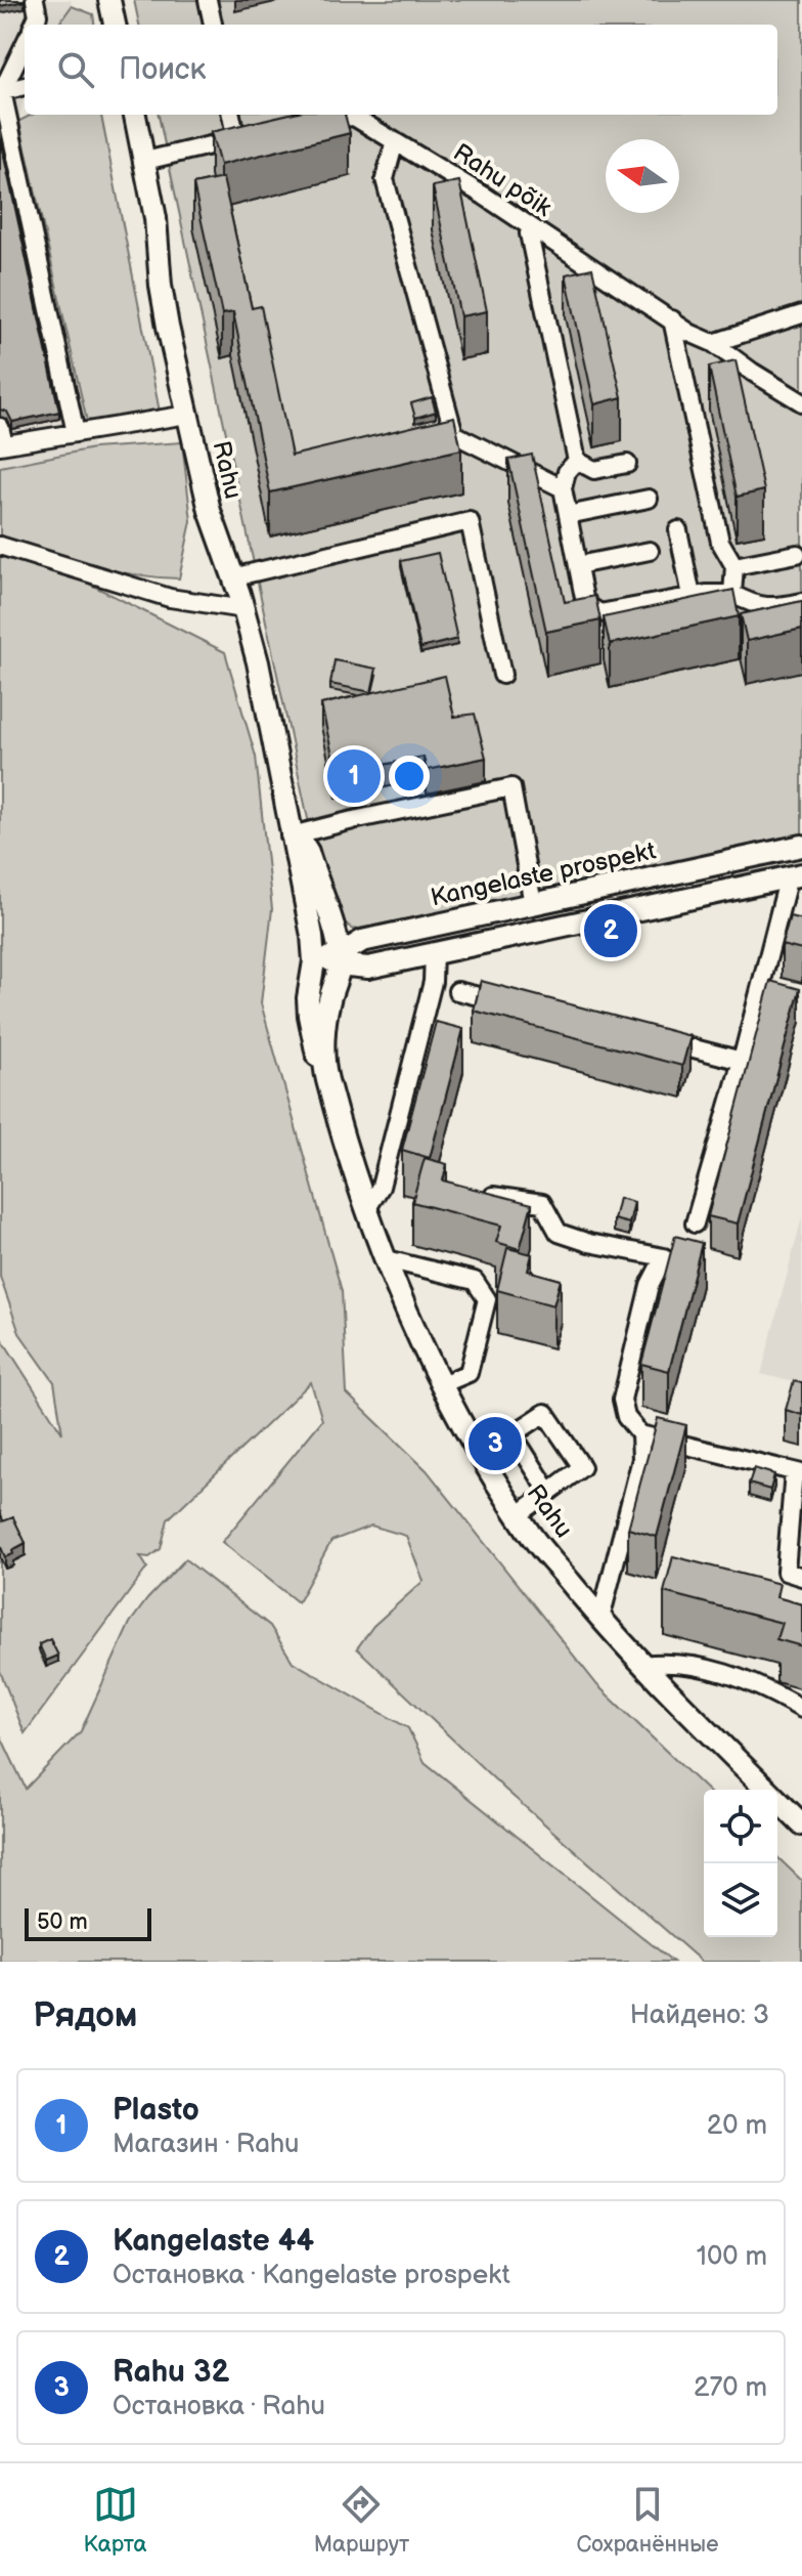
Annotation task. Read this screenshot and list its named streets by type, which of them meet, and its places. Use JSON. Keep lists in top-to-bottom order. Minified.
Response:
{"streets":{"main road":["Rahu","Kangelaste prospekt"],"street":["Rahu põik"]},"crossings":[["Rahu","Kangelaste prospekt"]],"scale_bar":"50 m","north":"left","page":{"search":"Поиск","pins":["1","2","3"],"scale":"50 m","heading":["Рядом","Найдено: 3"],"list":[{"mark":"1","name":"Plasto","note":"Магазин · Rahu","value":"20 m"},{"mark":"2","name":"Kangelaste 44","note":"Остановка · Kangelaste prospekt","value":"100 m"},{"mark":"3","name":"Rahu 32","note":"Остановка · Rahu","value":"270 m"}],"nav":["Карта","Маршрут","Сохранённые"]}}
